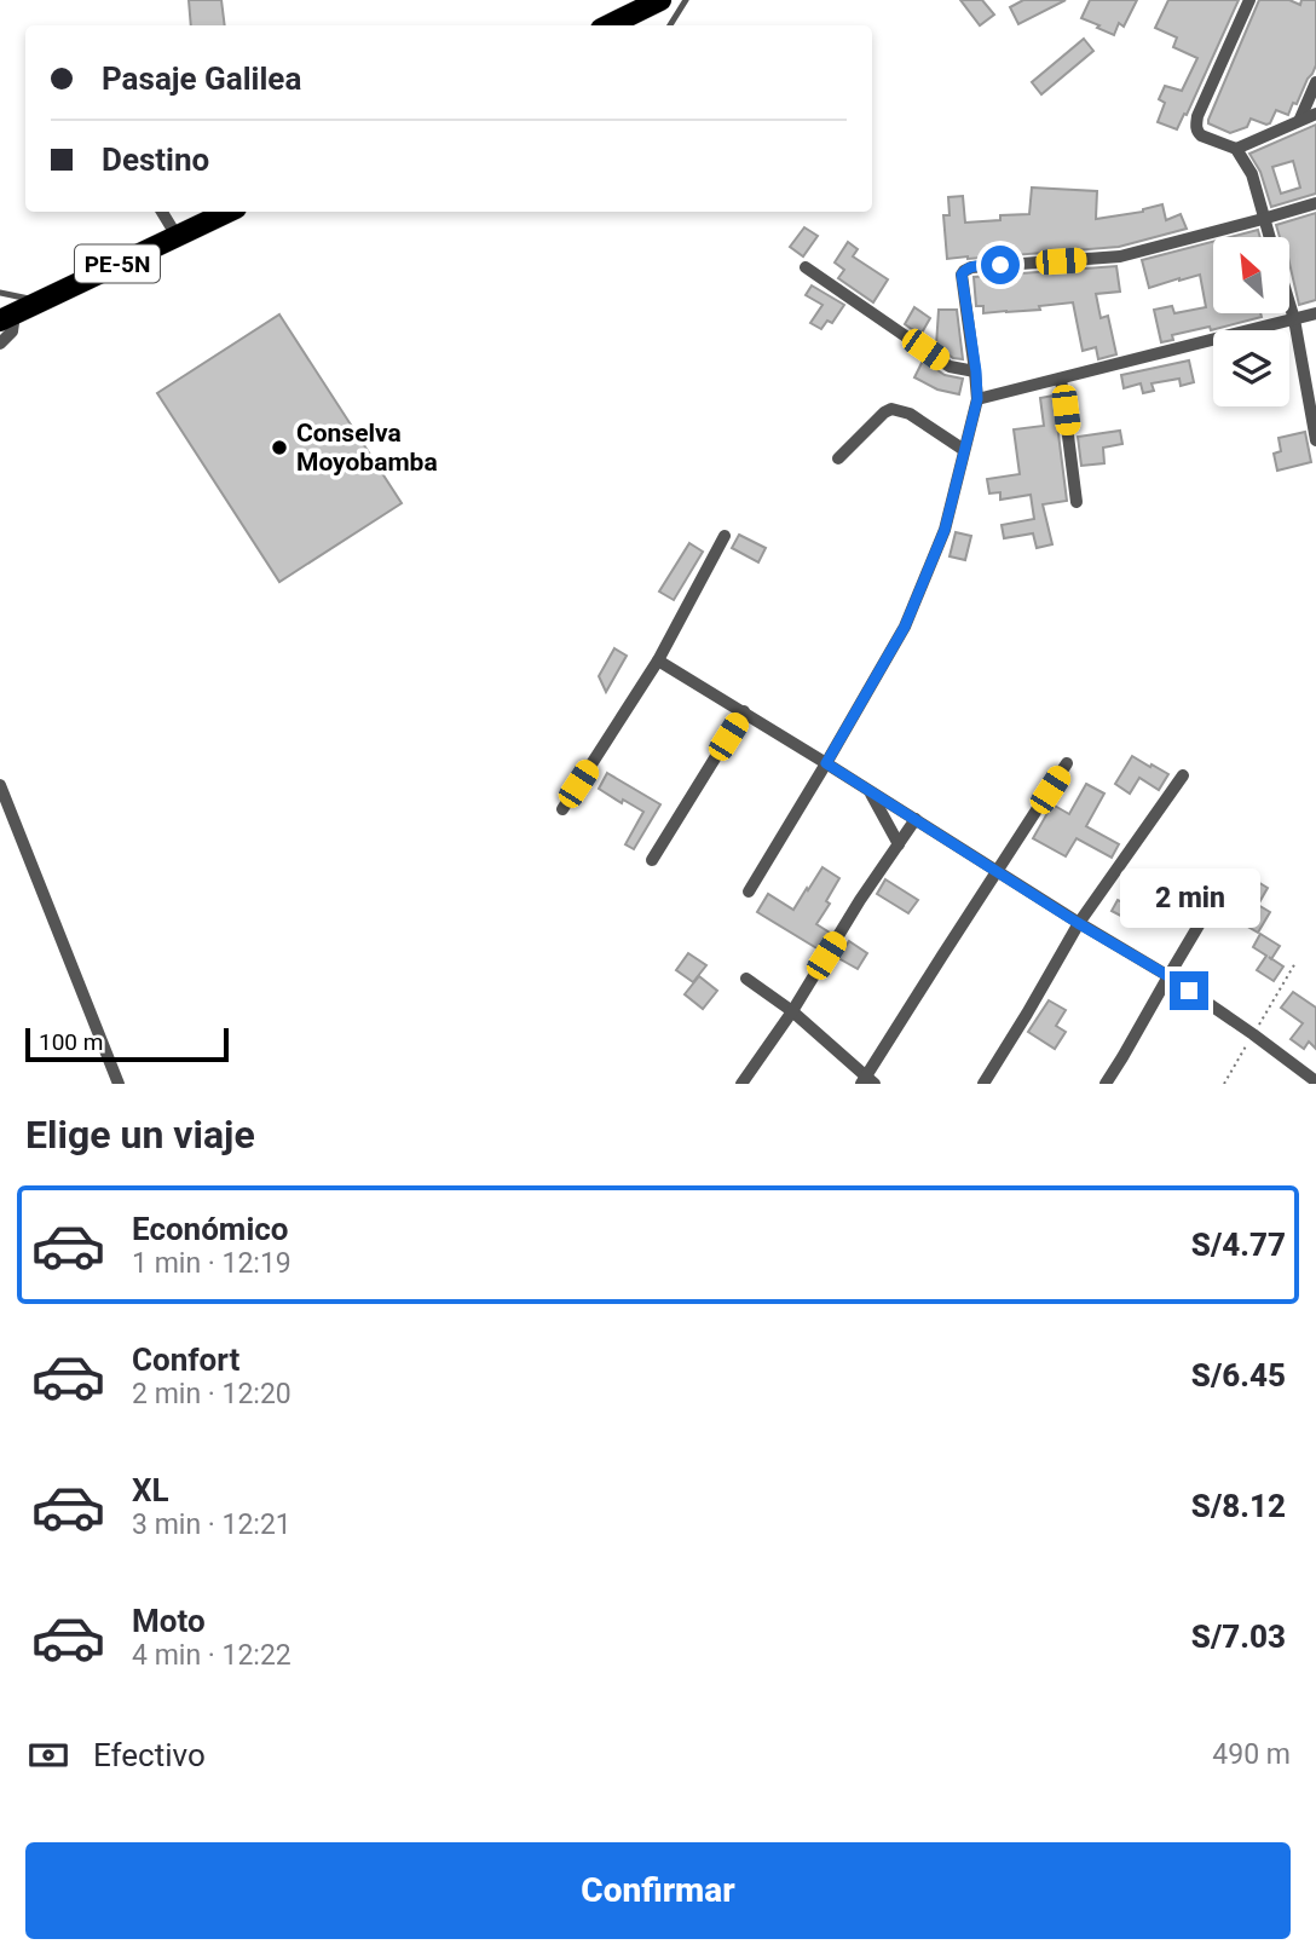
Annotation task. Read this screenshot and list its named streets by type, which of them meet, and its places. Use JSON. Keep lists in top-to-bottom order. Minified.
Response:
{"streets":{"highway":["PE-5N"]},"places":["Conselva Moyobamba"],"scale_bar":"100 m","north":"top left","page":{"banner":["Pasaje Galilea","Destino"],"bubble":"2 min","scale":"100 m","heading":"Elige un viaje","list":[{"name":"Económico","note":"1 min · 12:19","value":"S/4.77"},{"name":"Confort","note":"2 min · 12:20","value":"S/6.45"},{"name":"XL","note":"3 min · 12:21","value":"S/8.12"},{"name":"Moto","note":"4 min · 12:22","value":"S/7.03"}],"pay":["Efectivo","490 m"],"buttons":"Confirmar"}}
